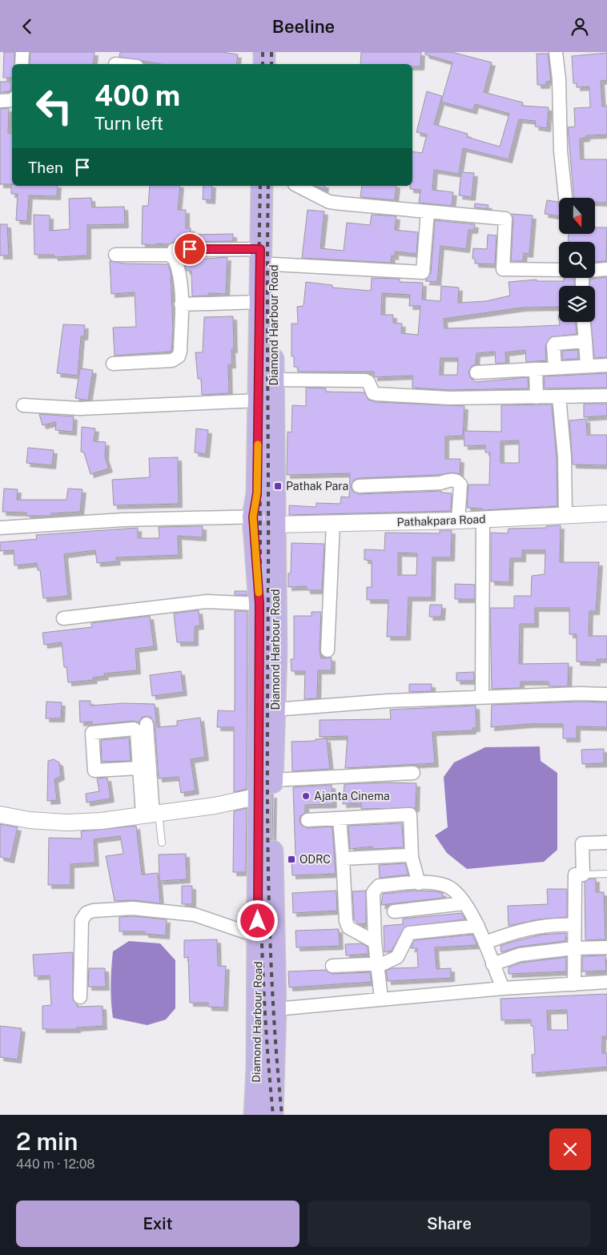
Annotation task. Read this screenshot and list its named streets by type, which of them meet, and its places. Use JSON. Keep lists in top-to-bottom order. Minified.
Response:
{"streets":{"highway":["Diamond Harbour Road"],"street":["Pathakpara Road"]},"crossings":[["Diamond Harbour Road","Pathakpara Road"]],"places":{"transit":["Pathak Para","ODRC"],"other":["Ajanta Cinema"]},"north":"bottom","page":{"header":"Beeline","turn":["400 m","Turn left"],"then":"Then","heading":["2 min","440 m · 12:08"],"buttons":["Exit","Share"]}}
